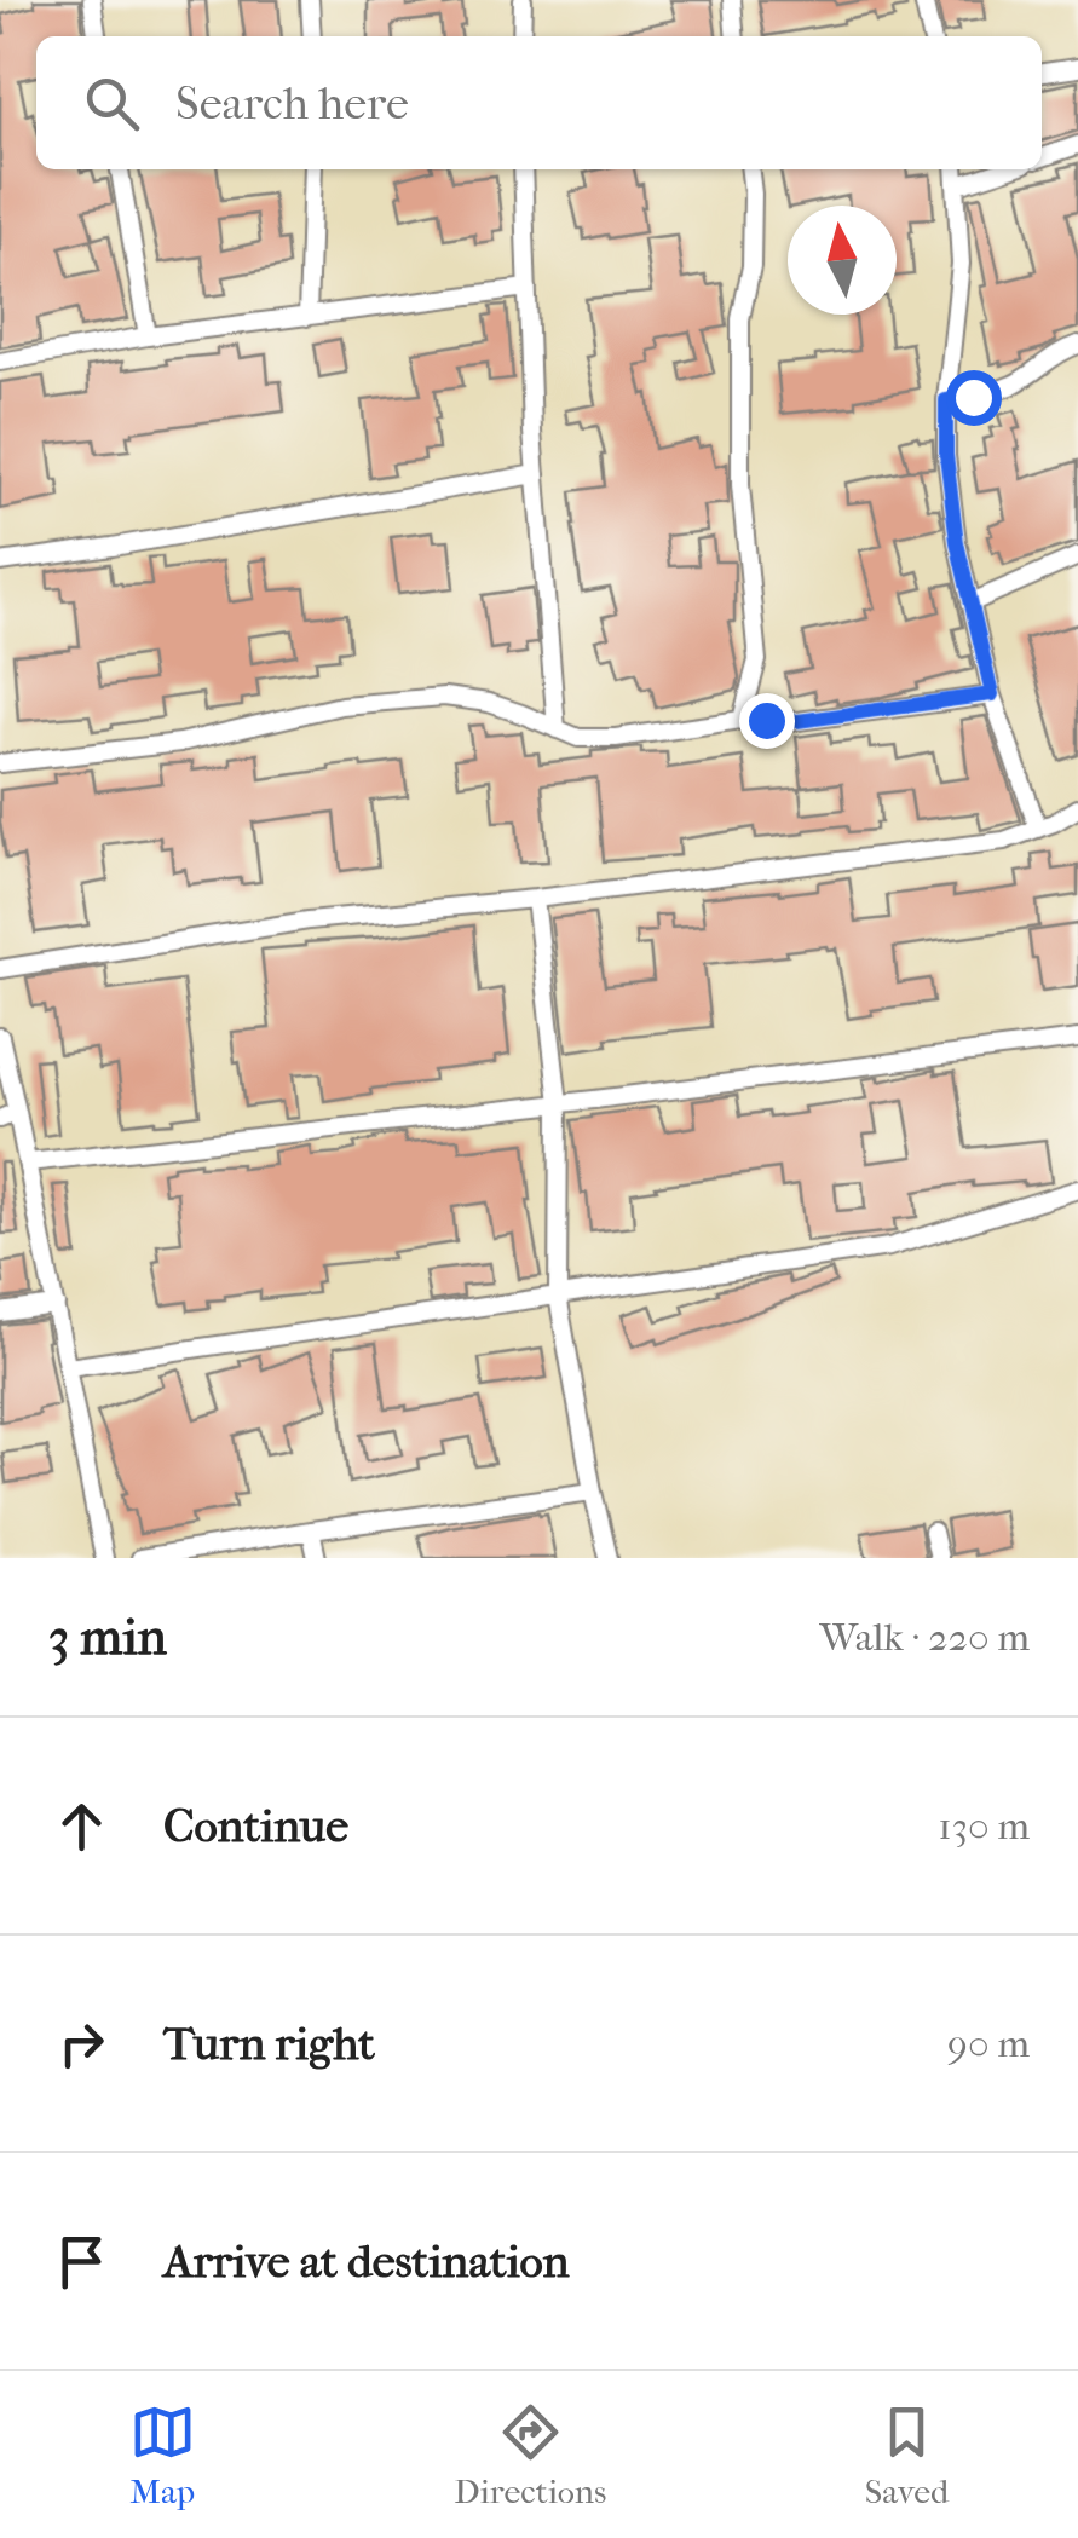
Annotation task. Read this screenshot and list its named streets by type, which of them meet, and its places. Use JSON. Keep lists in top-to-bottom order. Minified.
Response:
{"north":"top","page":{"search":"Search here","heading":["3 min","Walk · 220 m"],"list":[["Continue","130 m"],["Turn right","90 m"],"Arrive at destination"],"nav":["Map","Directions","Saved"]}}
